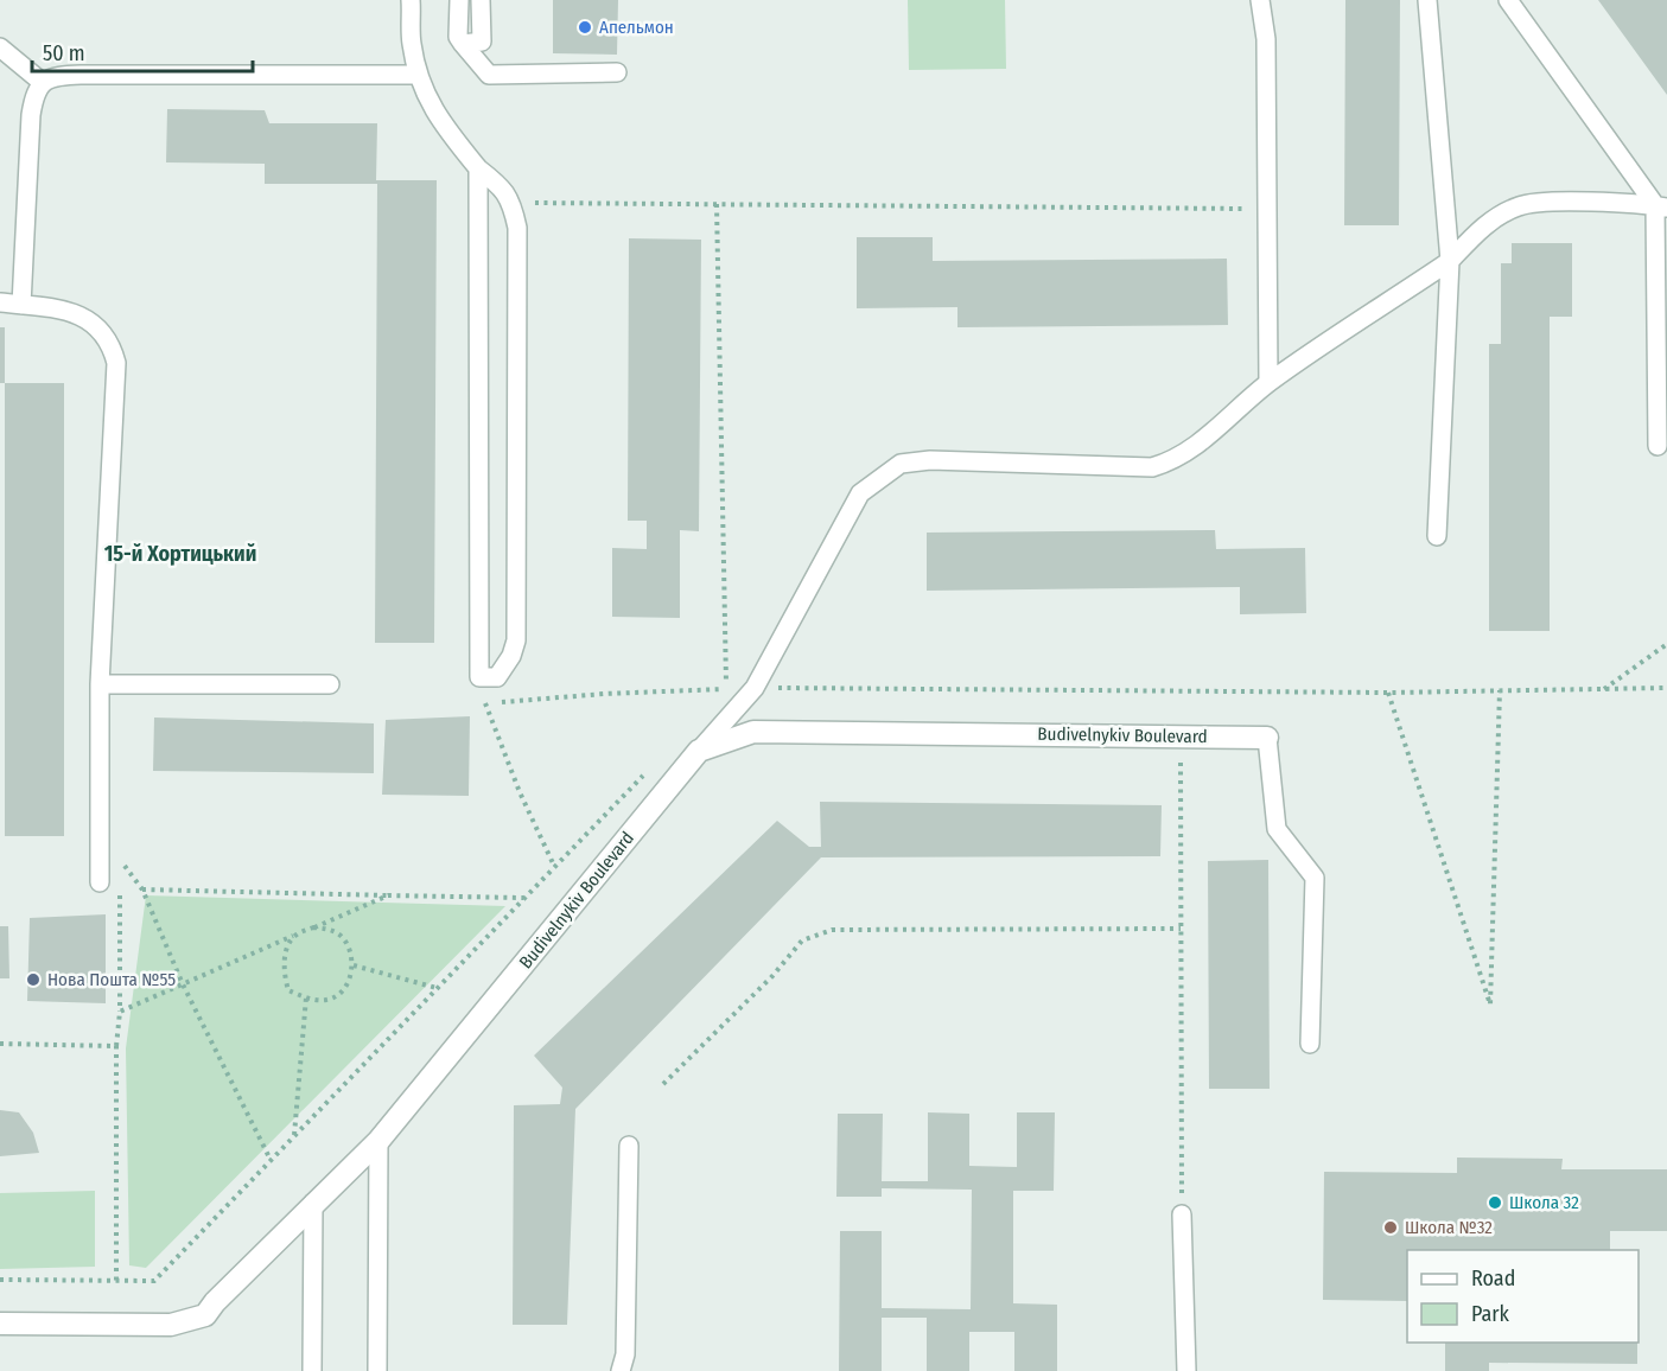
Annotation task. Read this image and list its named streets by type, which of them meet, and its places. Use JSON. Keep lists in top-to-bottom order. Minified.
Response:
{"streets":{"street":["Budivelnykiv Boulevard"]},"districts":["15-й Хортицький"],"places":["Апельмон","Нова Пошта №55","Школа 32","Школа №32"],"legend":["Road","Park"],"scale_bar":"50 m"}
